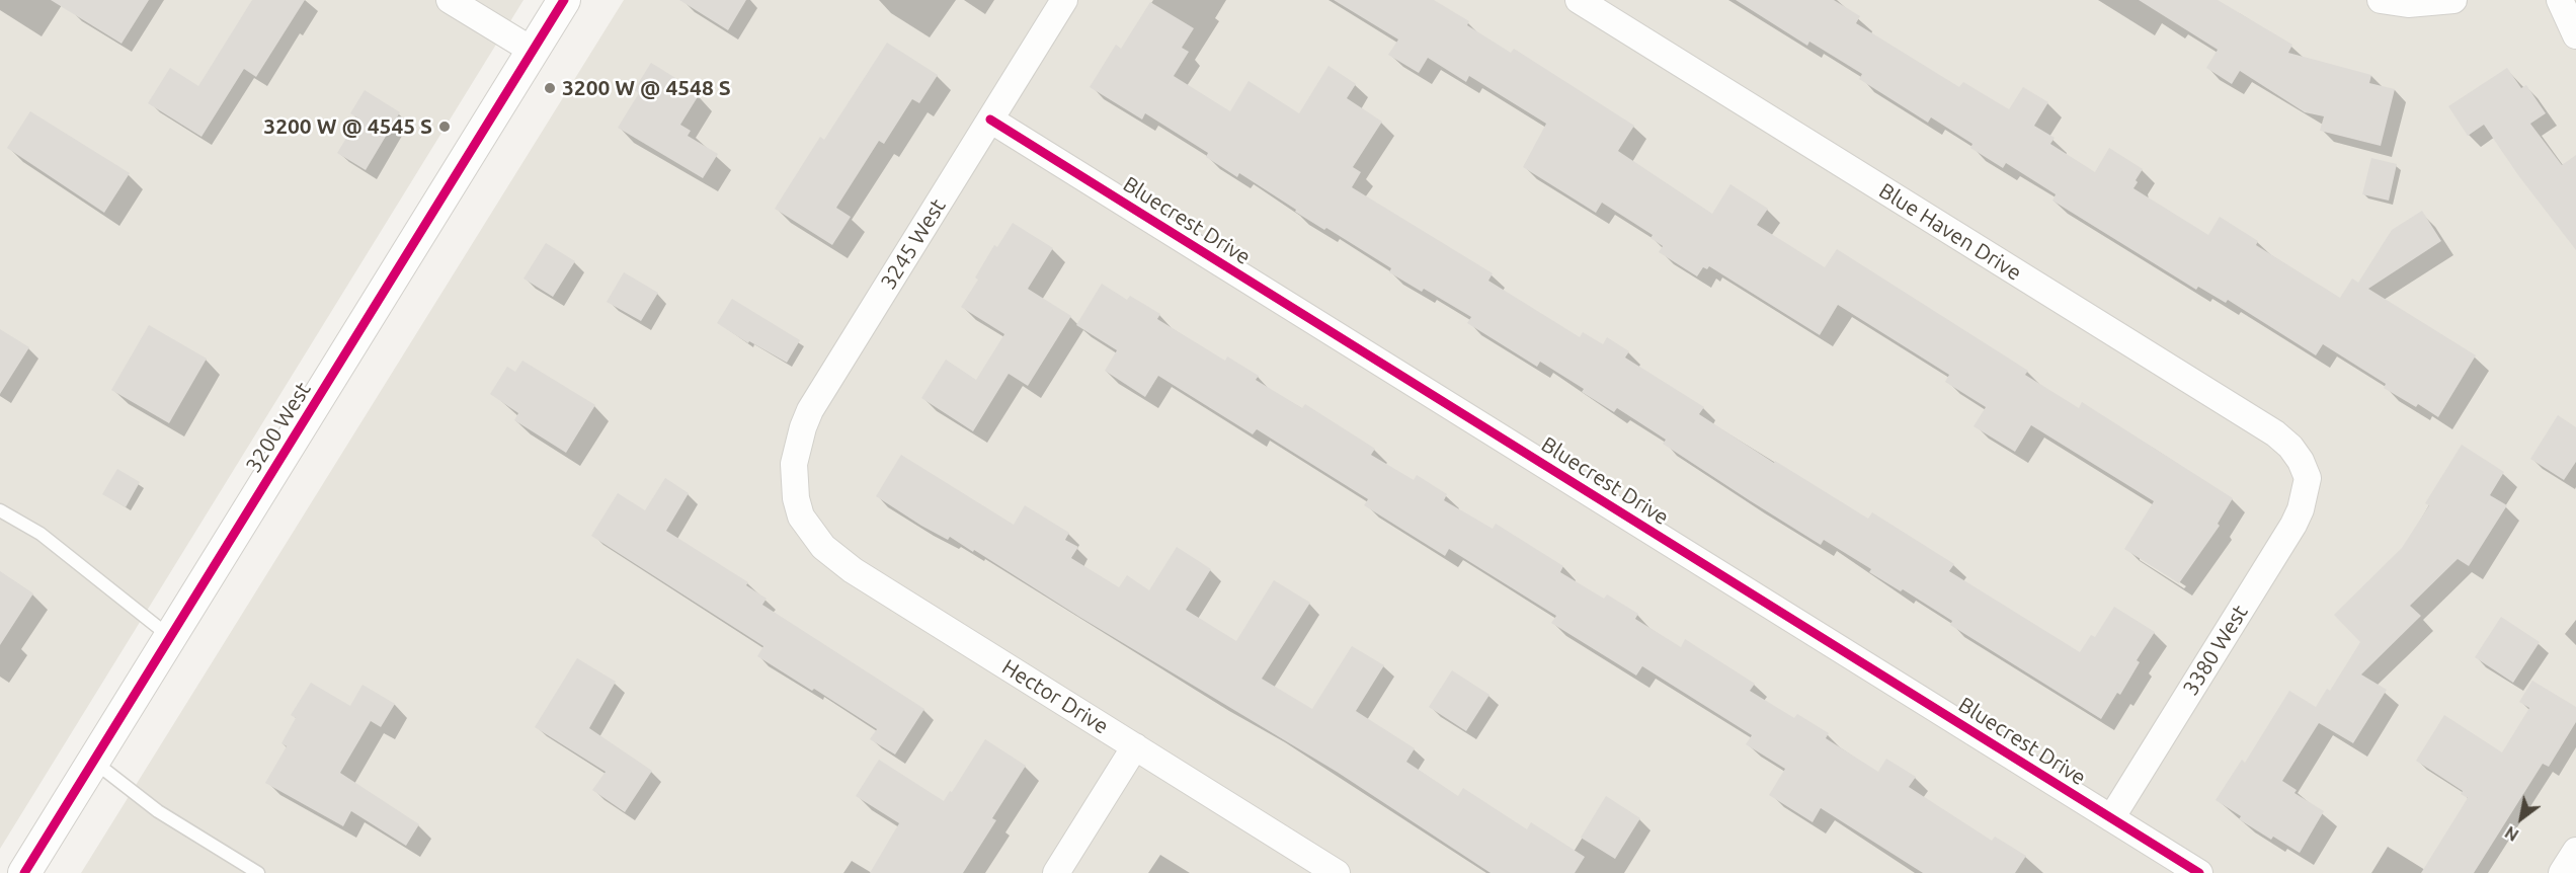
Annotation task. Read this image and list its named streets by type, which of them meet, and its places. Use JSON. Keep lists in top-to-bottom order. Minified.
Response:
{"streets":{"street":["Bluecrest Drive","Blue Haven Drive","3245 West","3200 West","3380 West","Hector Drive"]},"crossings":[["Bluecrest Drive","3245 West"],["Bluecrest Drive","3380 West"],["Blue Haven Drive","3380 West"],["3245 West","Hector Drive"]],"places":["3200 W @ 4548 S","3200 W @ 4545 S"],"north":"bottom left"}
